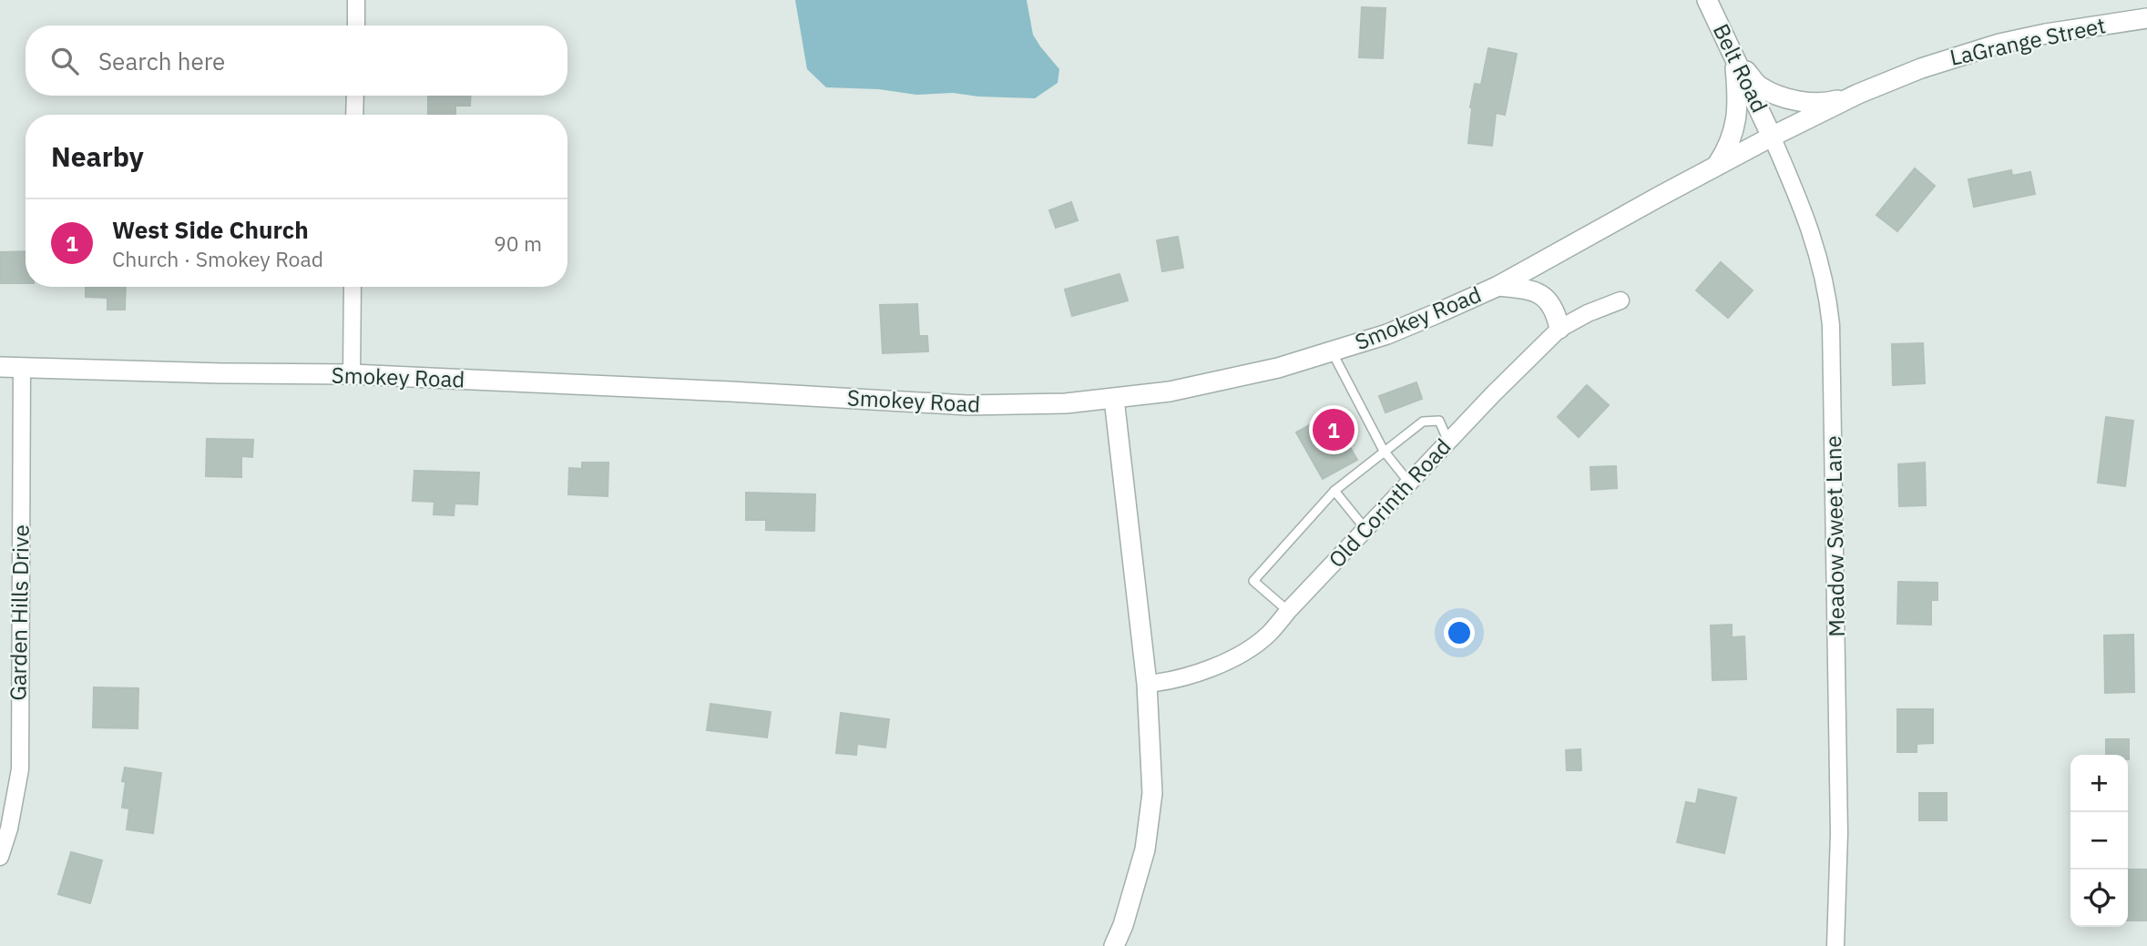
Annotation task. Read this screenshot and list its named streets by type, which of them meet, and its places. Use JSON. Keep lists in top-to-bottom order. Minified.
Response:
{"streets":{"street":["LaGrange Street","Belt Road","Smokey Road","Old Corinth Road","Meadow Sweet Lane","Garden Hills Drive"]},"crossings":[["LaGrange Street","Belt Road"],["LaGrange Street","Smokey Road"],["LaGrange Street","Meadow Sweet Lane"],["Belt Road","Smokey Road"],["Belt Road","Meadow Sweet Lane"],["Smokey Road","Meadow Sweet Lane"],["Smokey Road","Garden Hills Drive"]],"page":{"search":"Search here","heading":"Nearby","list":[{"mark":"1","name":"West Side Church","note":"Church · Smokey Road","value":"90 m"}],"pins":"1","map_buttons":["+","−"]}}
